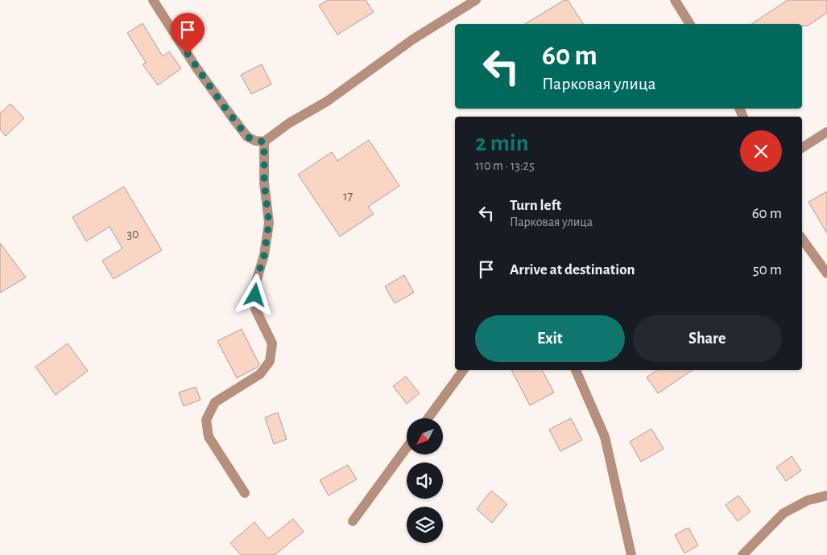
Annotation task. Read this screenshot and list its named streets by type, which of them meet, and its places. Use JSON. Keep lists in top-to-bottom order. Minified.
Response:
{"house_numbers":["17","30"],"north":"bottom left","page":{"turn":["60 m","Парковая улица"],"heading":["2 min","110 m · 13:25"],"list":[{"name":"Turn left","note":"Парковая улица","value":"60 m"},{"name":"Arrive at destination","value":"50 m"}],"buttons":["Exit","Share"]}}
